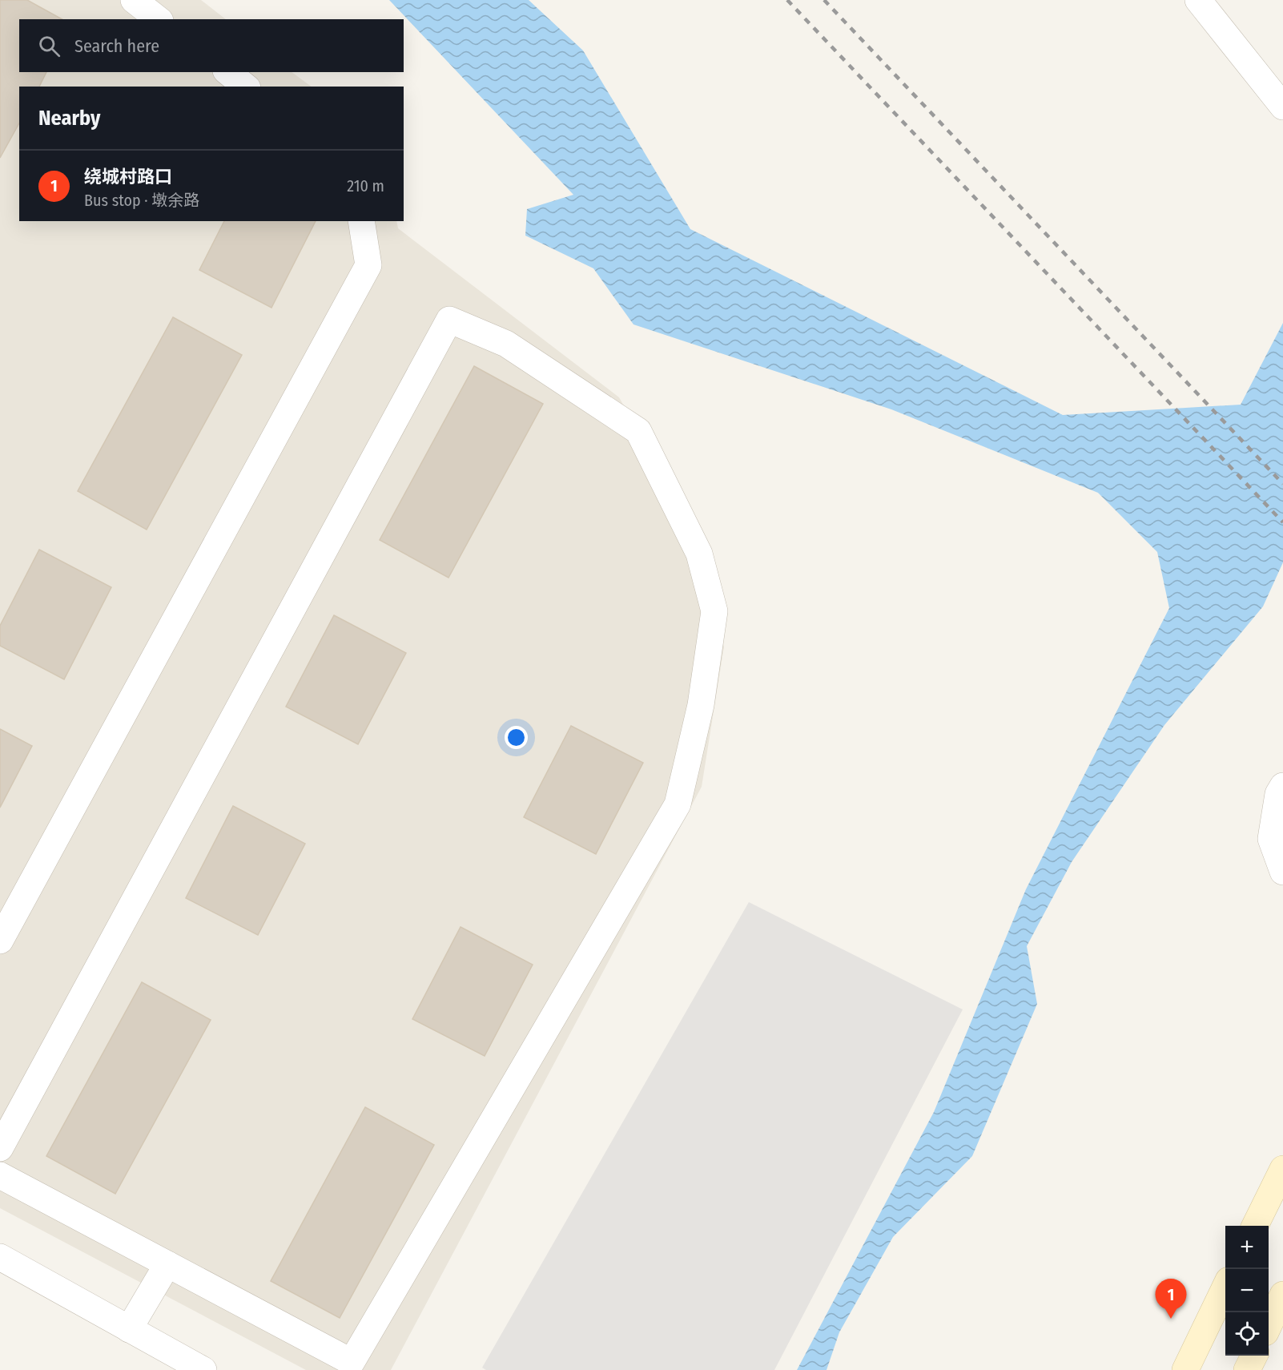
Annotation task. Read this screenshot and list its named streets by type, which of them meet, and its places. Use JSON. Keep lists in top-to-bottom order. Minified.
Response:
{"page":{"search":"Search here","heading":"Nearby","list":[{"mark":"1","name":"绕城村路口","note":"Bus stop · 墩余路","value":"210 m"}],"map_buttons":["+","−"],"pins":"1"}}
